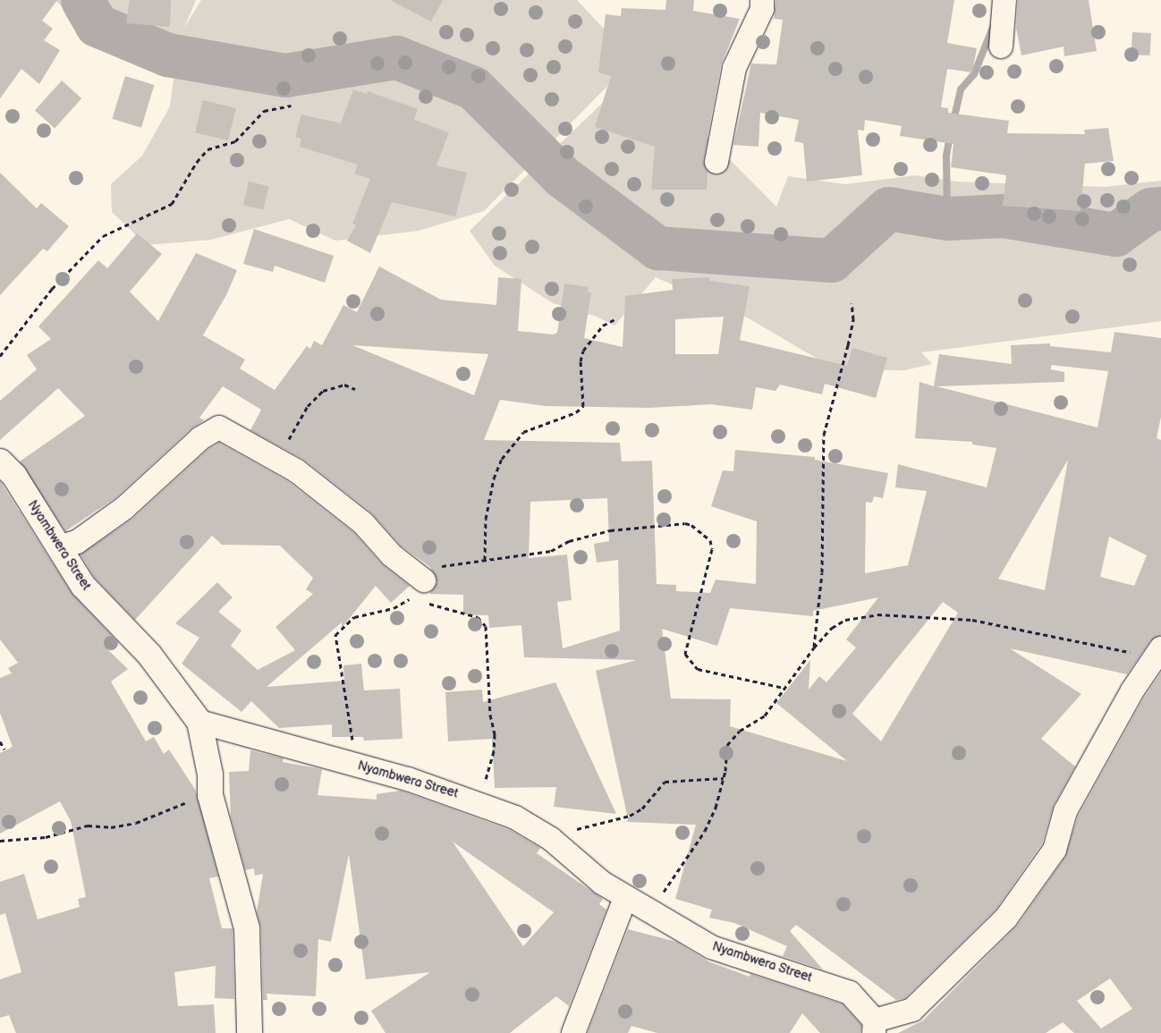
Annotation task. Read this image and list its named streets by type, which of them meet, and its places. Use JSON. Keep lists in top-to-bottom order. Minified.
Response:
{"streets":{"street":["Nyambwera Street"]}}
